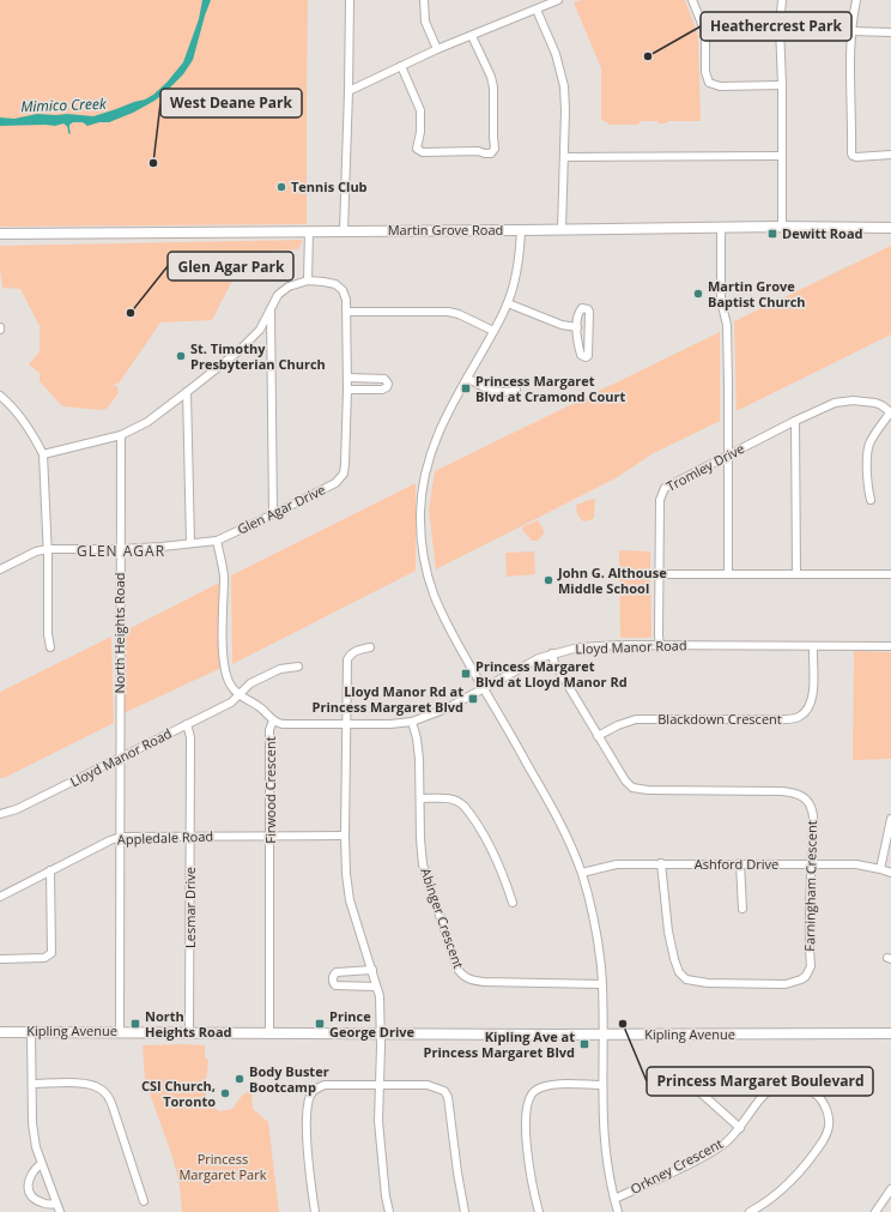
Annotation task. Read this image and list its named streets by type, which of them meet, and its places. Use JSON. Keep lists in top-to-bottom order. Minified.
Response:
{"streets":{"main road":["Martin Grove Road","Kipling Avenue"],"street":["Tromley Drive","Glen Agar Drive","North Heights Road","Lloyd Manor Road","Blackdown Crescent","Firwood Crescent","Appledale Road","Ashford Drive","Farningham Crescent","Lesmar Drive","Abinger Crescent","Orkney Crescent"]},"crossings":[["Tromley Drive","Lloyd Manor Road"],["Glen Agar Drive","North Heights Road"],["North Heights Road","Lloyd Manor Road"],["North Heights Road","Appledale Road"],["North Heights Road","Kipling Avenue"],["Lloyd Manor Road","Blackdown Crescent"],["Lloyd Manor Road","Firwood Crescent"],["Lloyd Manor Road","Farningham Crescent"],["Lloyd Manor Road","Lesmar Drive"],["Lloyd Manor Road","Abinger Crescent"],["Blackdown Crescent","Farningham Crescent"],["Firwood Crescent","Appledale Road"],["Firwood Crescent","Kipling Avenue"],["Appledale Road","Lesmar Drive"],["Ashford Drive","Farningham Crescent"],["Lesmar Drive","Kipling Avenue"]],"districts":["GLEN AGAR"],"water":["Mimico Creek"],"parks":["Princess Margaret Park"],"places":{"other":["Heathercrest Park","West Deane Park","Tennis Club","Martin Grove Baptist Church","Glen Agar Park","St. Timothy Presbyterian Church","John G. Althouse Middle School","Princess Margaret Boulevard","Body Buster Bootcamp","CSI Church, Toronto"],"transit":["Dewitt Road","Princess Margaret Blvd at Cramond Court","Princess Margaret Blvd at Lloyd Manor Rd","Lloyd Manor Rd at Princess Margaret Blvd","North Heights Road","Prince George Drive","Kipling Ave at Princess Margaret Blvd"]}}
